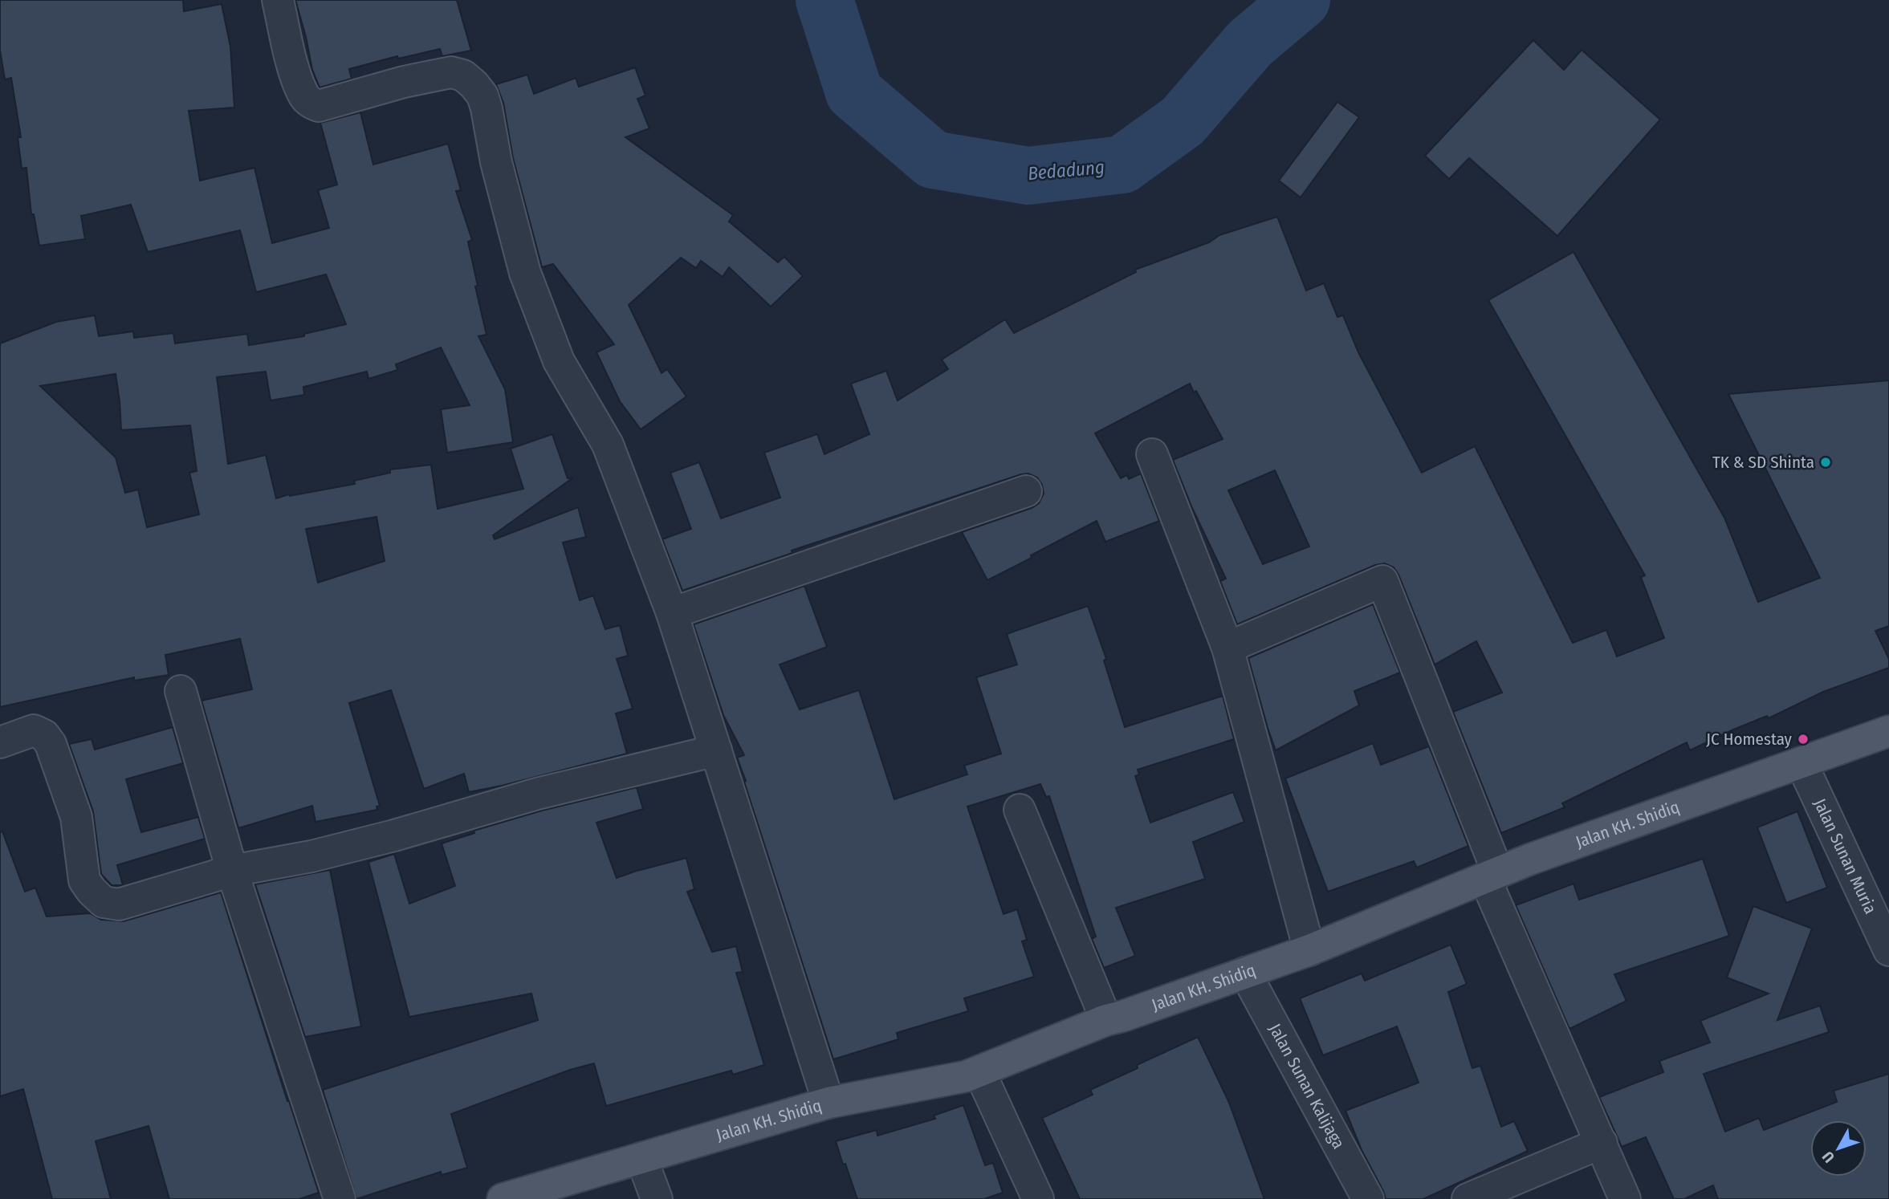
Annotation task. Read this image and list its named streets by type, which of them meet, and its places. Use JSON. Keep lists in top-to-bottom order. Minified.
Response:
{"streets":{"main road":["Jalan KH. Shidiq"],"street":["Jalan Sunan Muria","Jalan Sunan Kalijaga"]},"crossings":[["Jalan KH. Shidiq","Jalan Sunan Muria"],["Jalan KH. Shidiq","Jalan Sunan Kalijaga"]],"water":["Bedadung"],"places":["TK & SD Shinta","JC Homestay"],"north":"bottom left"}
